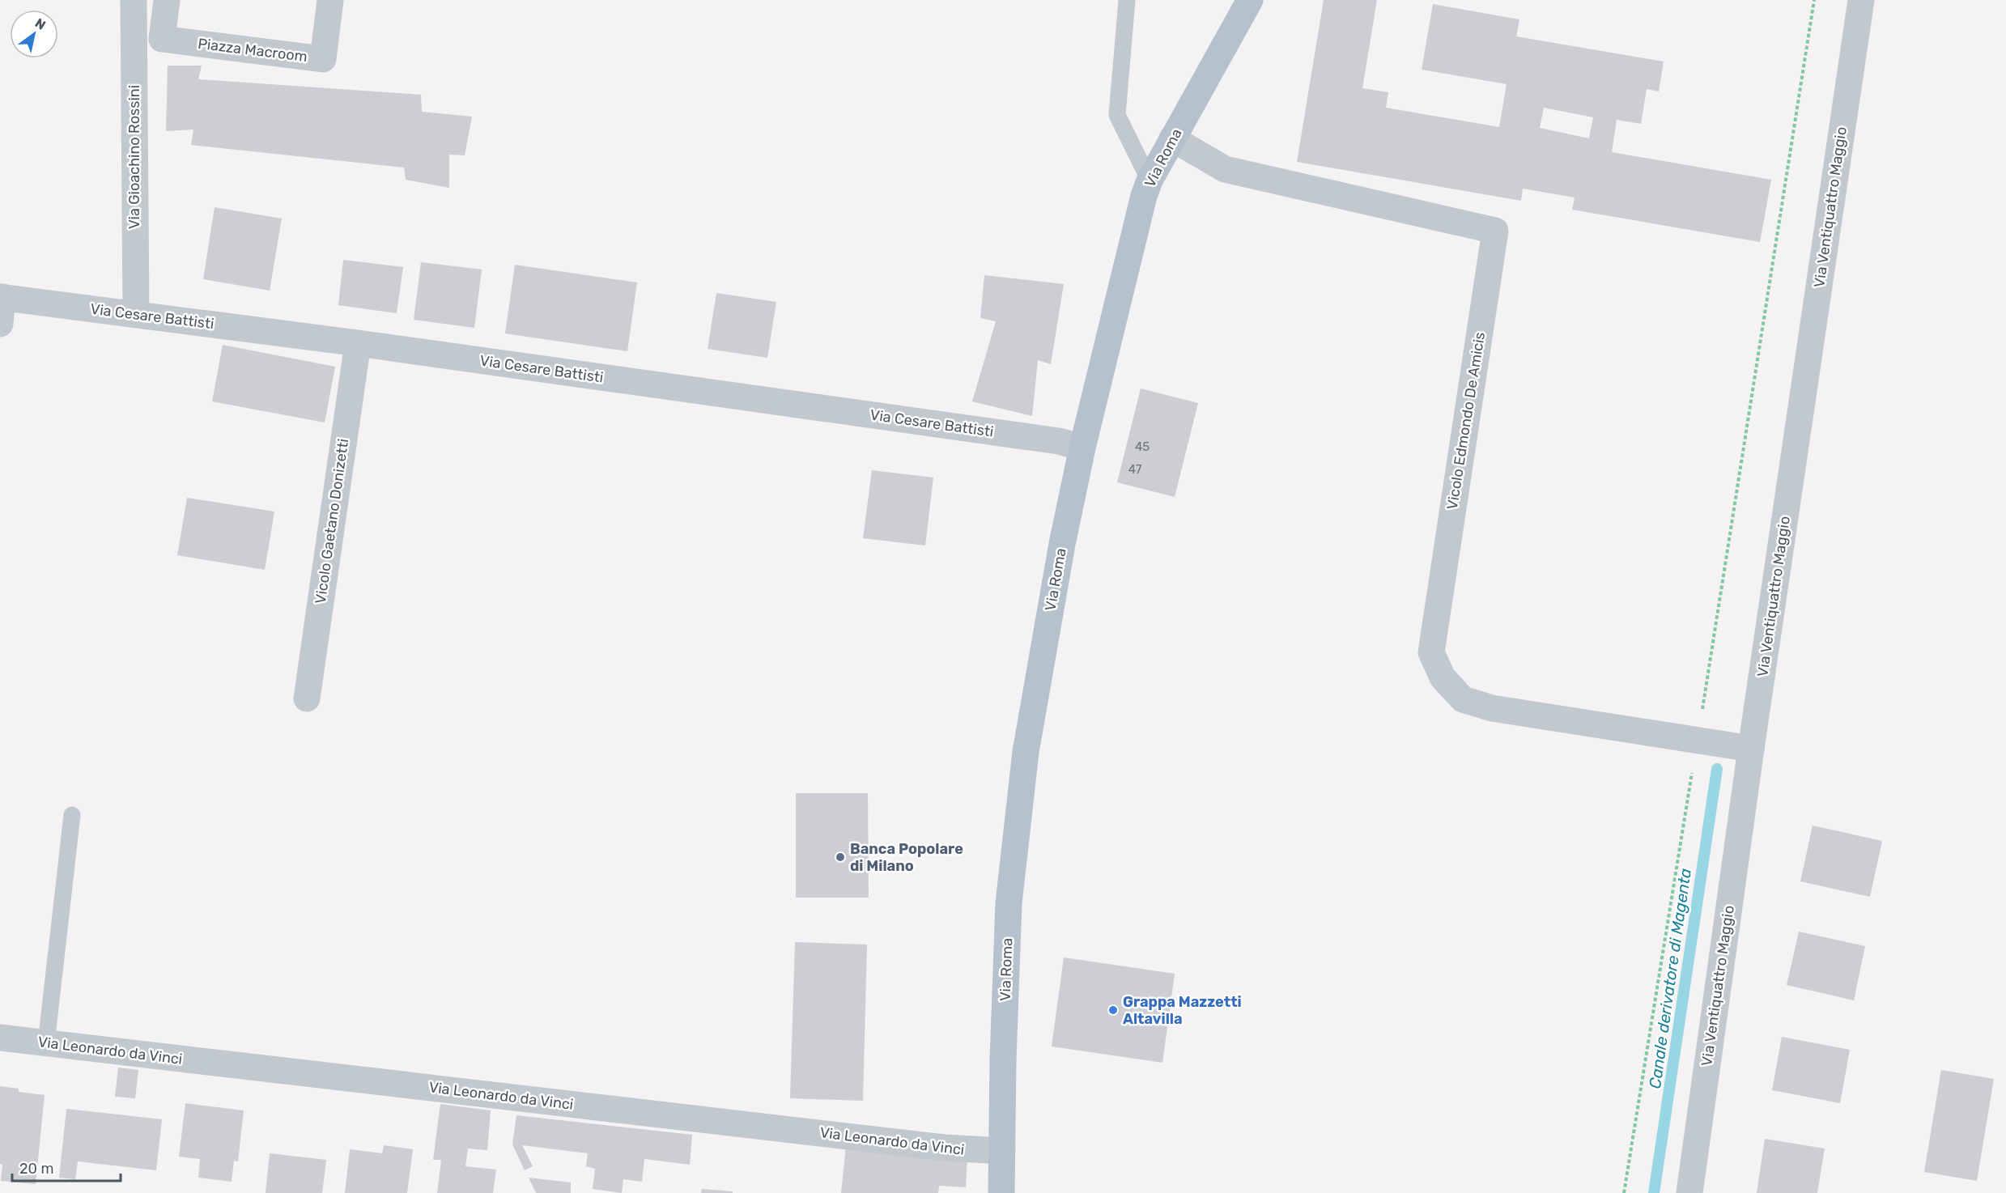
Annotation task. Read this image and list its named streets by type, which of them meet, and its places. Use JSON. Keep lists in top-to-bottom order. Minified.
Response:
{"streets":{"main road":["Via Roma"],"street":["Piazza Macroom","Via Gioachino Rossini","Via Ventiquattro Maggio","Via Cesare Battisti","Vicolo Edmondo De Amicis","Vicolo Gaetano Donizetti","Via Leonardo da Vinci"]},"crossings":[["Via Gioachino Rossini","Via Cesare Battisti"],["Via Roma","Via Cesare Battisti"],["Via Roma","Vicolo Edmondo De Amicis"],["Via Roma","Via Leonardo da Vinci"],["Via Ventiquattro Maggio","Vicolo Edmondo De Amicis"],["Via Cesare Battisti","Vicolo Gaetano Donizetti"]],"water":["Canale derivatore di Magenta"],"places":["Banca Popolare di Milano","Grappa Mazzetti Altavilla"],"house_numbers":["45","47"],"scale_bar":"20 m","north":"top right"}
